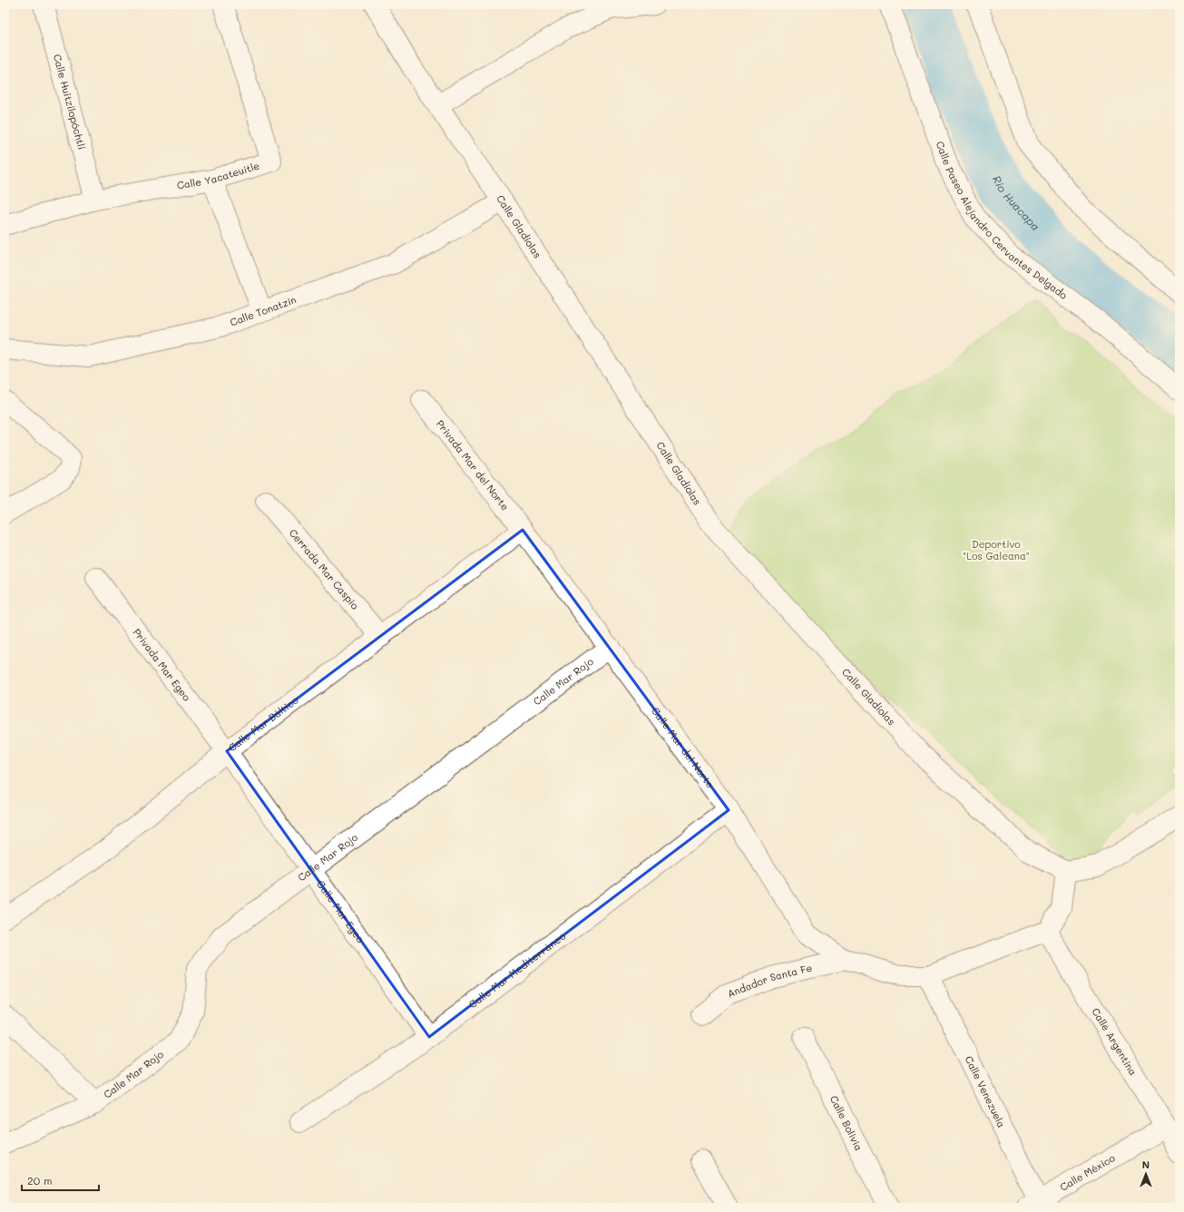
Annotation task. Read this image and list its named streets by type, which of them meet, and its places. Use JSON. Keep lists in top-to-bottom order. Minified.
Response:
{"streets":{"street":["Calle Huitzilopóchtli","Calle Yacateuitle","Calle Paseo Alejandro Cervantes Delgado","Calle Gladiolas","Calle Tonatzin","Privada Mar del Norte","Cerrada Mar Caspio","Privada Mar Egeo","Calle Mar Rojo","Calle Mar Báltico","Calle Mar del Norte","Calle Mar Egeo","Calle Mar Mediterráneo","Andador Santa Fe","Calle Argentina","Calle Venezuela","Calle Bolivia","Calle México"]},"crossings":[["Calle Huitzilopóchtli","Calle Yacateuitle"],["Calle Gladiolas","Calle Tonatzin"],["Privada Mar del Norte","Calle Mar Báltico"],["Privada Mar del Norte","Calle Mar del Norte"],["Cerrada Mar Caspio","Calle Mar Báltico"],["Privada Mar Egeo","Calle Mar Báltico"],["Privada Mar Egeo","Calle Mar Egeo"],["Calle Mar Rojo","Calle Mar del Norte"],["Calle Mar Rojo","Calle Mar Egeo"],["Calle Mar Báltico","Calle Mar del Norte"],["Calle Mar Báltico","Calle Mar Egeo"],["Calle Mar del Norte","Calle Mar Mediterráneo"],["Calle Mar del Norte","Andador Santa Fe"],["Calle Mar Egeo","Calle Mar Mediterráneo"],["Calle Argentina","Calle México"],["Calle Venezuela","Calle México"]],"water":["Río Huacapa"],"parks":["Deportivo \"Los Galeana\""],"scale_bar":"20 m","north":"top"}
